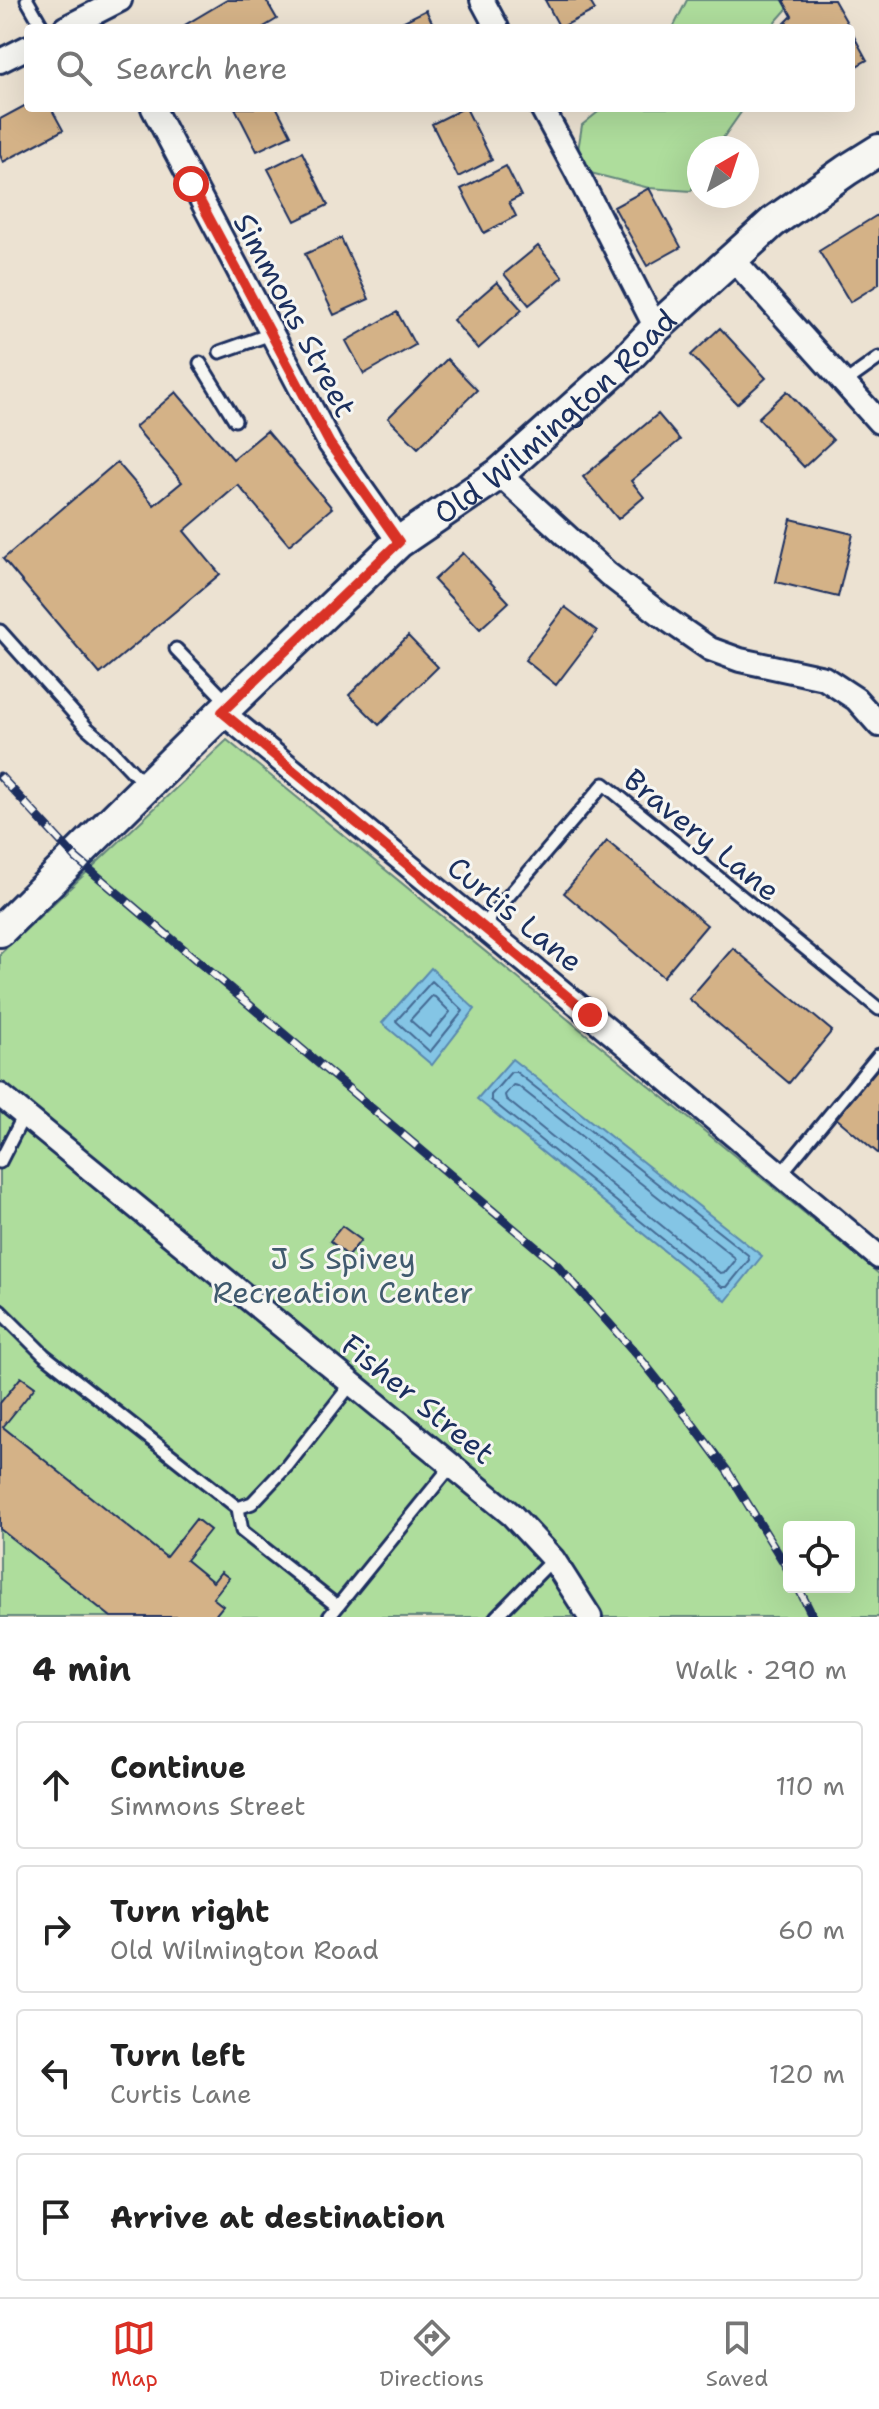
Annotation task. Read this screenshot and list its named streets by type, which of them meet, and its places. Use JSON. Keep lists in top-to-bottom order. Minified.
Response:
{"streets":{"main road":["Old Wilmington Road"],"street":["Simmons Street","Curtis Lane","Fisher Street"],"lane":["Bravery Lane"]},"crossings":[["Simmons Street","Old Wilmington Road"],["Old Wilmington Road","Curtis Lane"],["Bravery Lane","Curtis Lane"]],"parks":["J S Spivey Recreation Center"],"north":"top right","page":{"search":"Search here","heading":["4 min","Walk · 290 m"],"list":[["Continue","Simmons Street","110 m"],["Turn right","Old Wilmington Road","60 m"],["Turn left","Curtis Lane","120 m"],"Arrive at destination"],"nav":["Map","Directions","Saved"]}}
